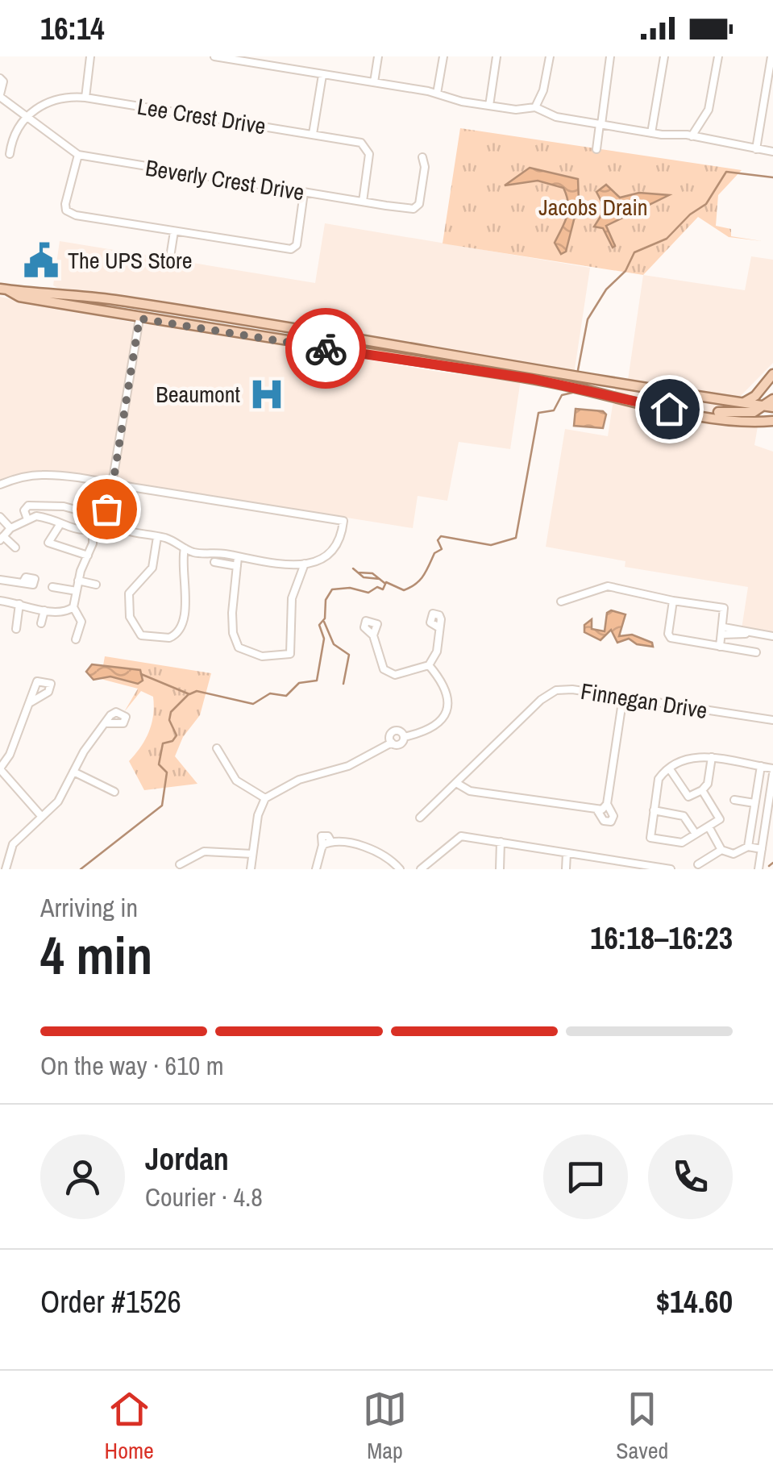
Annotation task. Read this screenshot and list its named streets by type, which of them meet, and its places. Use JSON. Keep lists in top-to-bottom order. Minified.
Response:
{"streets":{"street":["Lee Crest Drive","Beverly Crest Drive","Finnegan Drive"]},"crossings":[["Lee Crest Drive","Beverly Crest Drive"]],"parks":["Jacobs Drain"],"places":{"public building":["The UPS Store"],"hospital":["Beaumont"]},"page":{"status":"16:14","heading":["4 min","Arriving in","16:18–16:23"],"panel":["Jordan","Courier · 4.8","Order #1526","$14.60"],"bar":"On the way · 610 m","tabs":["Home","Map","Saved"]}}
